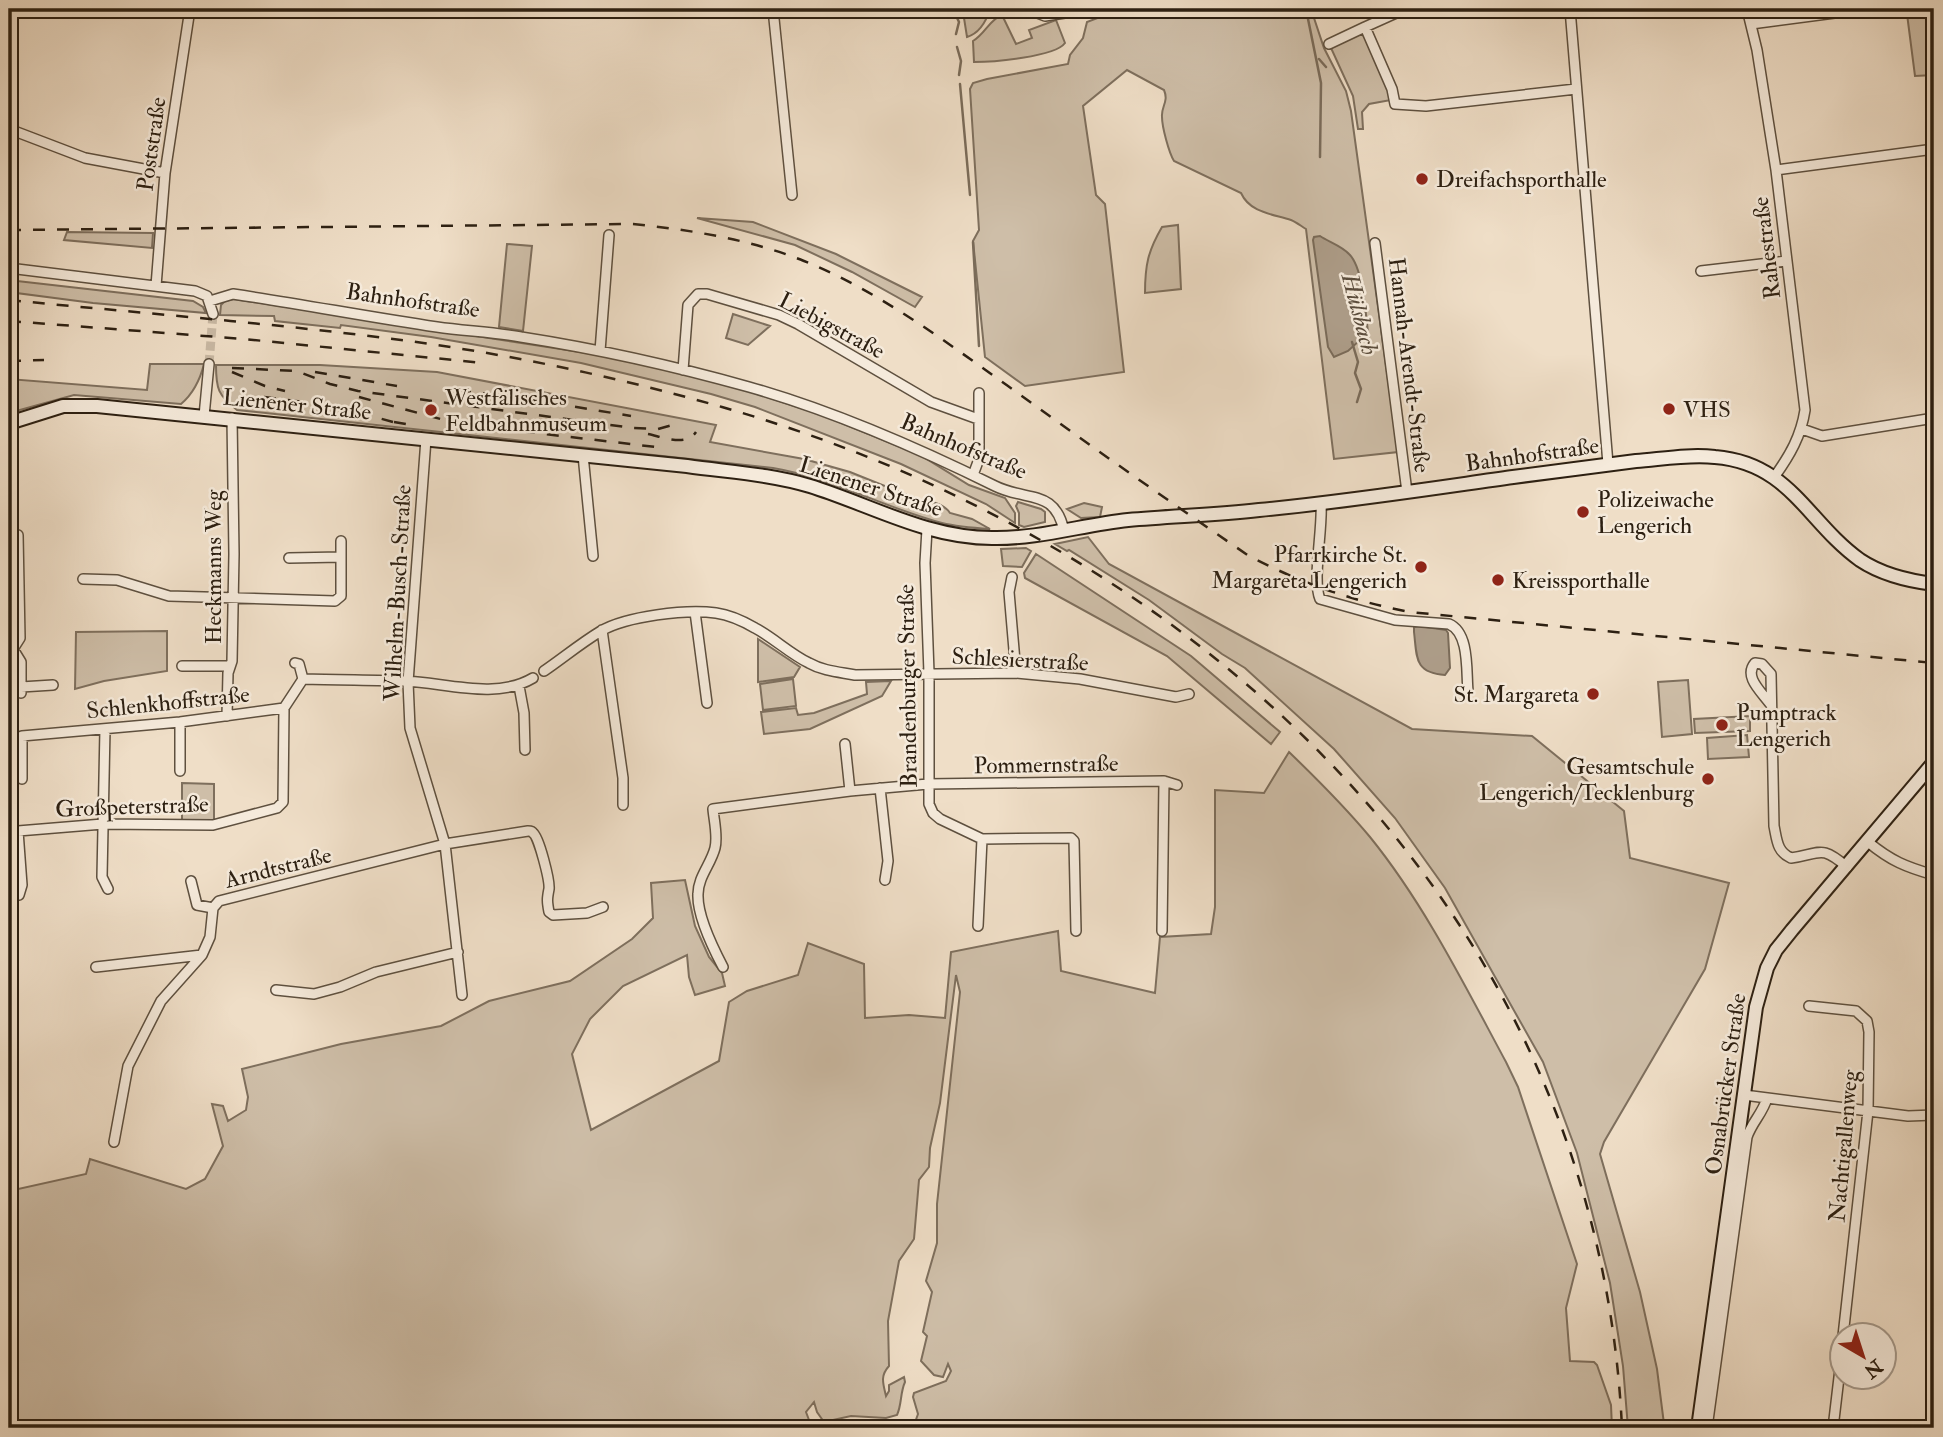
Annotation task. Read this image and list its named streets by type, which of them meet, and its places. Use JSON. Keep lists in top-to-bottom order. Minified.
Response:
{"streets":{"street":["Poststraße","Rahestraße","Bahnhofstraße","Liebigstraße","Hannah-Arendt-Straße","Lienener Straße","Heckmanns Weg","Wilhelm-Busch-Straße","Schlesierstraße","Brandenburger Straße","Schlenkhoffstraße","Pommernstraße","Großpeterstraße","Arndtstraße","Osnabrücker Straße","Nachtigallenweg"]},"crossings":[["Rahestraße","Bahnhofstraße"],["Bahnhofstraße","Liebigstraße"],["Bahnhofstraße","Hannah-Arendt-Straße"],["Bahnhofstraße","Lienener Straße"],["Lienener Straße","Heckmanns Weg"],["Lienener Straße","Wilhelm-Busch-Straße"],["Lienener Straße","Brandenburger Straße"],["Heckmanns Weg","Schlenkhoffstraße"],["Wilhelm-Busch-Straße","Arndtstraße"],["Schlesierstraße","Brandenburger Straße"],["Brandenburger Straße","Pommernstraße"],["Schlenkhoffstraße","Großpeterstraße"]],"water":["Hülsbach"],"places":["Dreifachsporthalle","VHS","Westfälisches Feldbahnmuseum","Polizeiwache Lengerich","Pfarrkirche St. Margareta Lengerich","Kreissporthalle","St. Margareta","Pumptrack Lengerich","Gesamtschule Lengerich/Tecklenburg"],"north":"bottom right"}
